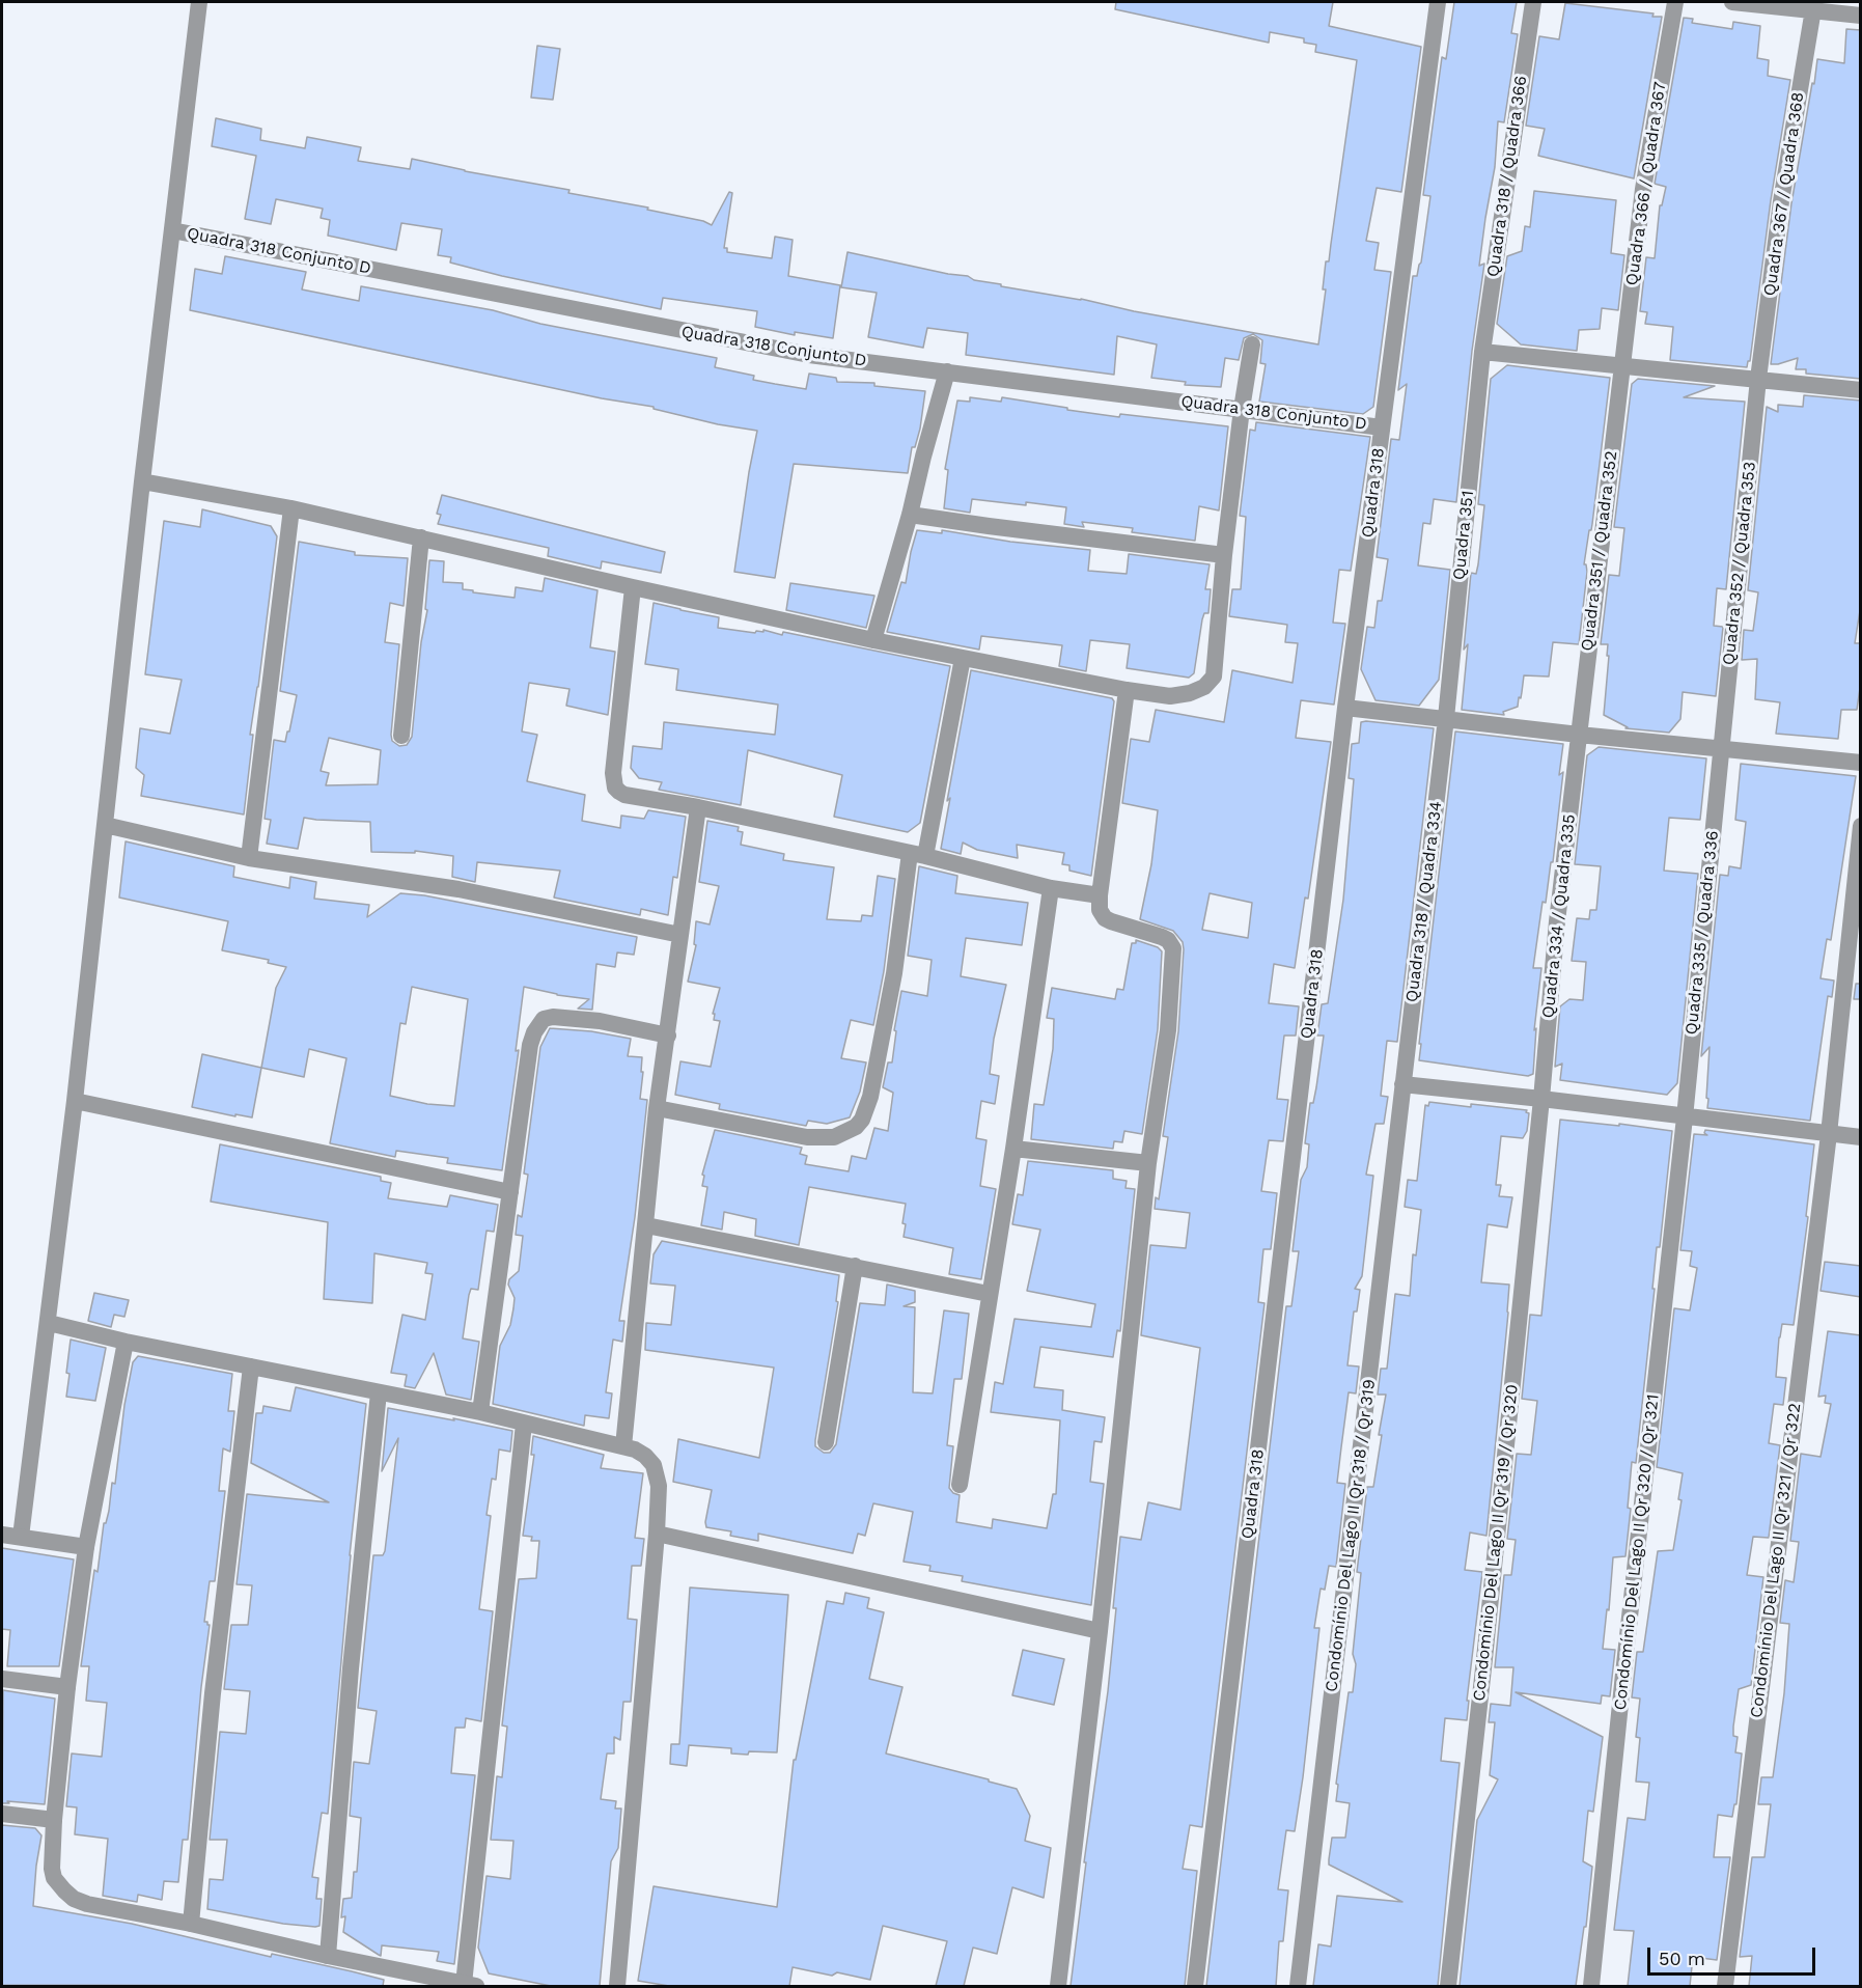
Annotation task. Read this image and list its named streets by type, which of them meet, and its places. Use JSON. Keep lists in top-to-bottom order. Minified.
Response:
{"streets":{"street":["Quadra 318 / Quadra 366","Quadra 366 / Quadra 367","Quadra 367 / Quadra 368","Quadra 318 Conjunto D","Quadra 318","Quadra 351","Quadra 351 / Quadra 352","Quadra 352 / Quadra 353","Quadra 318 / Quadra 334","Quadra 334 / Quadra 335","Quadra 335 / Quadra 336","Condomínio Del Lago II Qr 318 / Qr 319","Condomínio Del Lago II Qr 319 / Qr 320","Condomínio Del Lago II Qr 320 / Qr 321","Condomínio Del Lago II Qr 321 / Qr 322"]},"crossings":[["Quadra 318 / Quadra 366","Quadra 351"],["Quadra 366 / Quadra 367","Quadra 351 / Quadra 352"],["Quadra 367 / Quadra 368","Quadra 352 / Quadra 353"],["Quadra 318 Conjunto D","Quadra 318"],["Quadra 351","Quadra 318 / Quadra 334"],["Quadra 351 / Quadra 352","Quadra 334 / Quadra 335"],["Quadra 352 / Quadra 353","Quadra 335 / Quadra 336"],["Quadra 318 / Quadra 334","Condomínio Del Lago II Qr 318 / Qr 319"],["Quadra 334 / Quadra 335","Condomínio Del Lago II Qr 319 / Qr 320"],["Quadra 335 / Quadra 336","Condomínio Del Lago II Qr 320 / Qr 321"]],"scale_bar":"50 m"}
